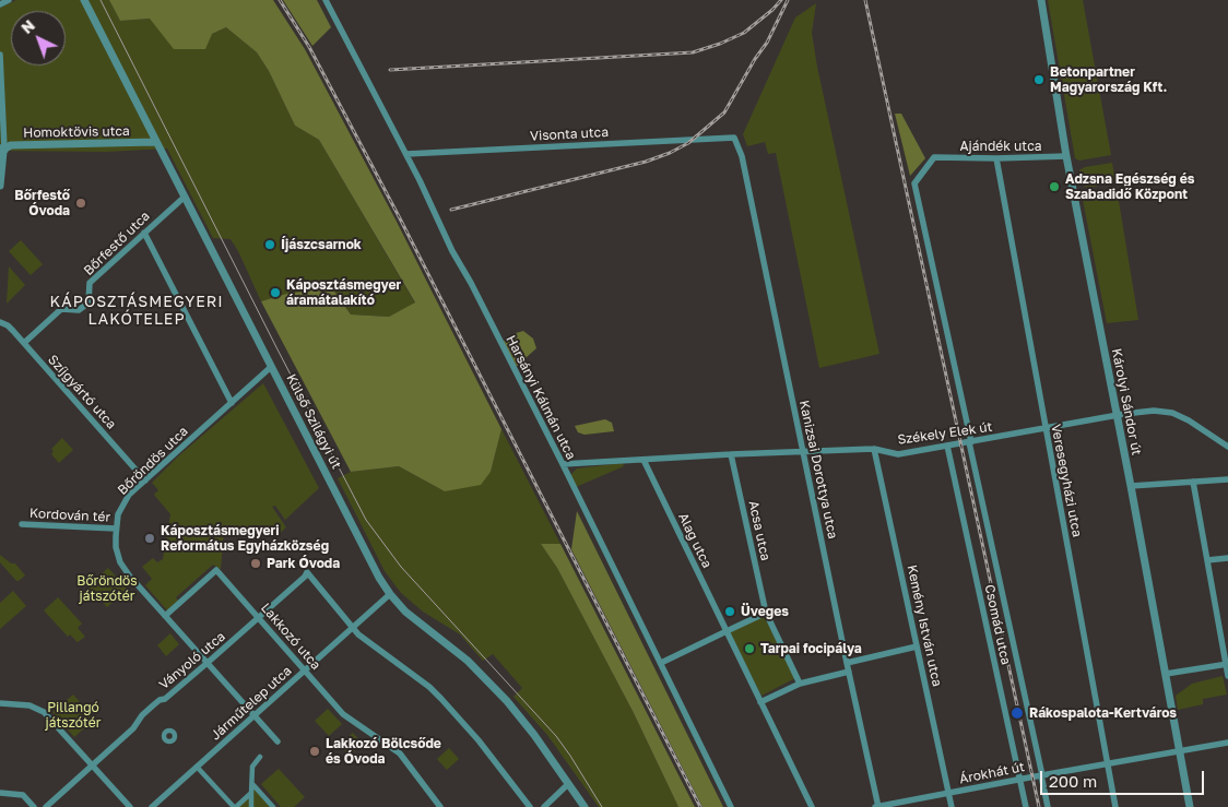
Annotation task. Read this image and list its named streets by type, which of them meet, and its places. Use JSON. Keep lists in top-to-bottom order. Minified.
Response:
{"streets":{"street":["Homoktövis utca","Visonta utca","Ajándék utca","Bőrfestő utca","Szíjgyártó utca","Harsányi Kálmán utca","Károlyi Sándor út","Külső Szilágyi út","Székely Elek út","Bőröndös utca","Kanizsai Dorottya utca","Veresegyházi utca","Kordován tér","Acsa utca","Alag utca","Csomád utca","Kemény István utca","Lakkozó utca","Ványoló utca","Járműtelep utca","Árokhát út"]},"crossings":[["Homoktövis utca","Külső Szilágyi út"],["Visonta utca","Harsányi Kálmán utca"],["Visonta utca","Kanizsai Dorottya utca"],["Ajándék utca","Károlyi Sándor út"],["Ajándék utca","Veresegyházi utca"],["Ajándék utca","Csomád utca"],["Bőrfestő utca","Szíjgyártó utca"],["Bőrfestő utca","Külső Szilágyi út"],["Szíjgyártó utca","Bőröndös utca"],["Harsányi Kálmán utca","Székely Elek út"],["Károlyi Sándor út","Székely Elek út"],["Károlyi Sándor út","Árokhát út"],["Külső Szilágyi út","Bőröndös utca"],["Külső Szilágyi út","Járműtelep utca"],["Székely Elek út","Kanizsai Dorottya utca"],["Székely Elek út","Veresegyházi utca"],["Székely Elek út","Acsa utca"],["Székely Elek út","Alag utca"],["Székely Elek út","Csomád utca"],["Székely Elek út","Kemény István utca"],["Bőröndös utca","Kordován tér"],["Bőröndös utca","Lakkozó utca"],["Bőröndös utca","Ványoló utca"],["Bőröndös utca","Járműtelep utca"],["Kanizsai Dorottya utca","Árokhát út"],["Veresegyházi utca","Árokhát út"],["Csomád utca","Árokhát út"],["Kemény István utca","Árokhát út"],["Lakkozó utca","Ványoló utca"],["Lakkozó utca","Járműtelep utca"],["Ványoló utca","Járműtelep utca"]],"districts":["KÁPOSZTÁSMEGYERI LAKÓTELEP"],"parks":["Bőröndös játszótér","Pillangó játszótér"],"places":["Betonpartner Magyarország Kft.","Adzsna Egészség és Szabadidő Központ","Bőrfestő Óvoda","Íjászcsarnok","Káposztásmegyer áramátalakító","Káposztásmegyeri Református Egyházközség","Park Óvoda","Üveges","Tarpai focipálya","Rákospalota-Kertváros","Lakkozó Bölcsőde és Óvoda"],"scale_bar":"200 m","north":"top left"}
